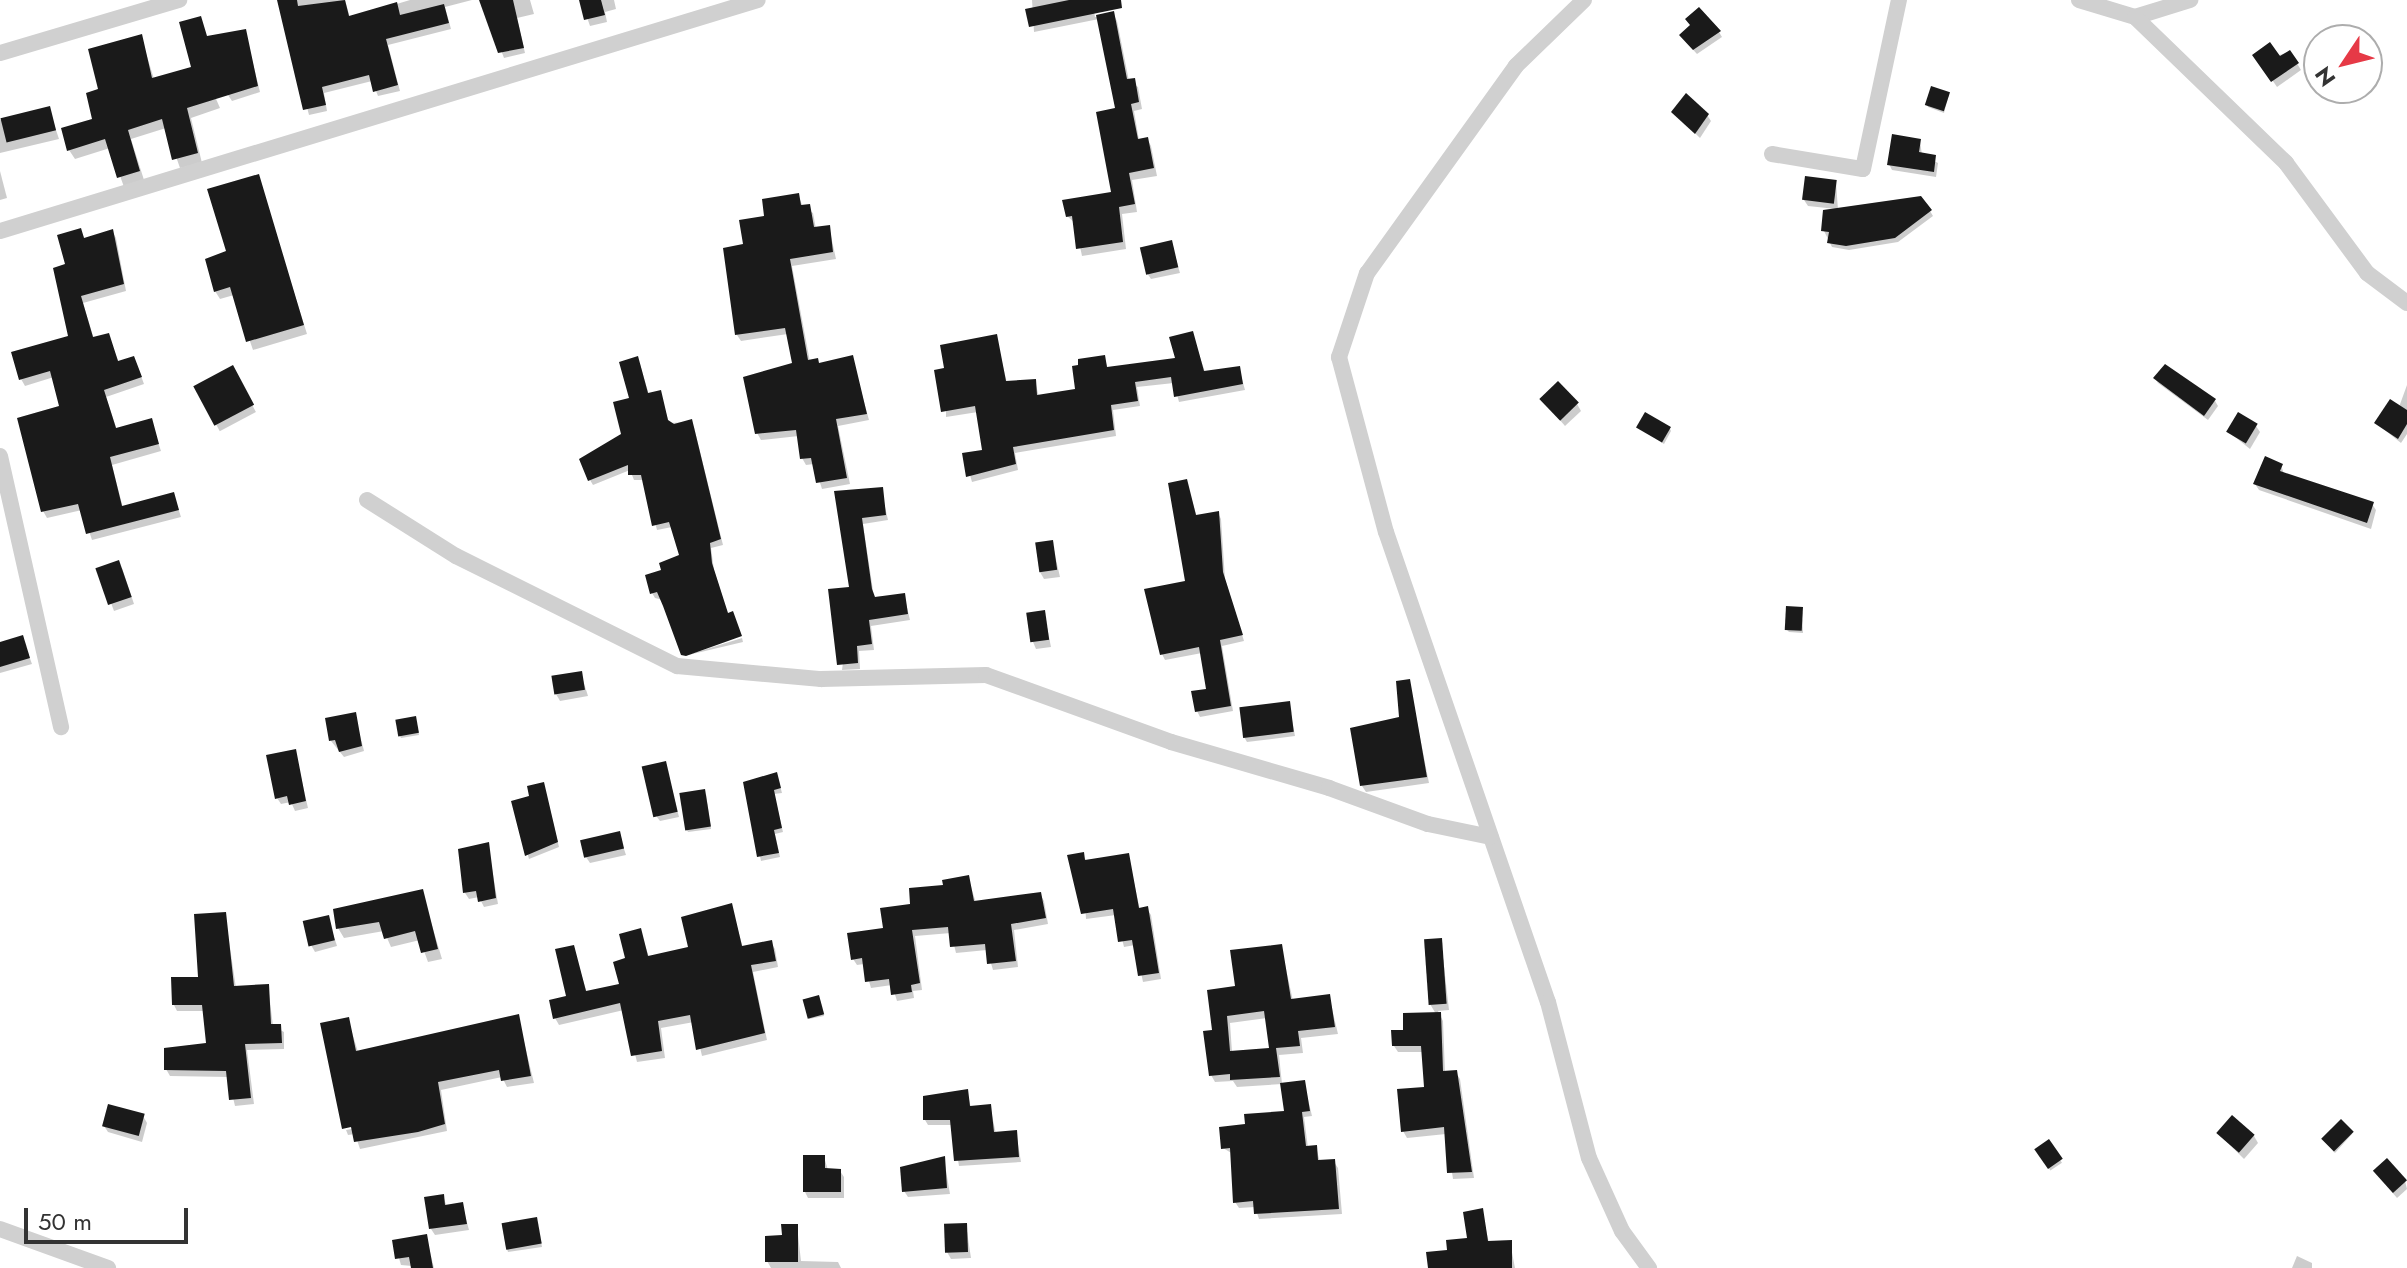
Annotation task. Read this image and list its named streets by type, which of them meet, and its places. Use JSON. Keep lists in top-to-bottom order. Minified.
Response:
{"scale_bar":"50 m","north":"bottom left"}
